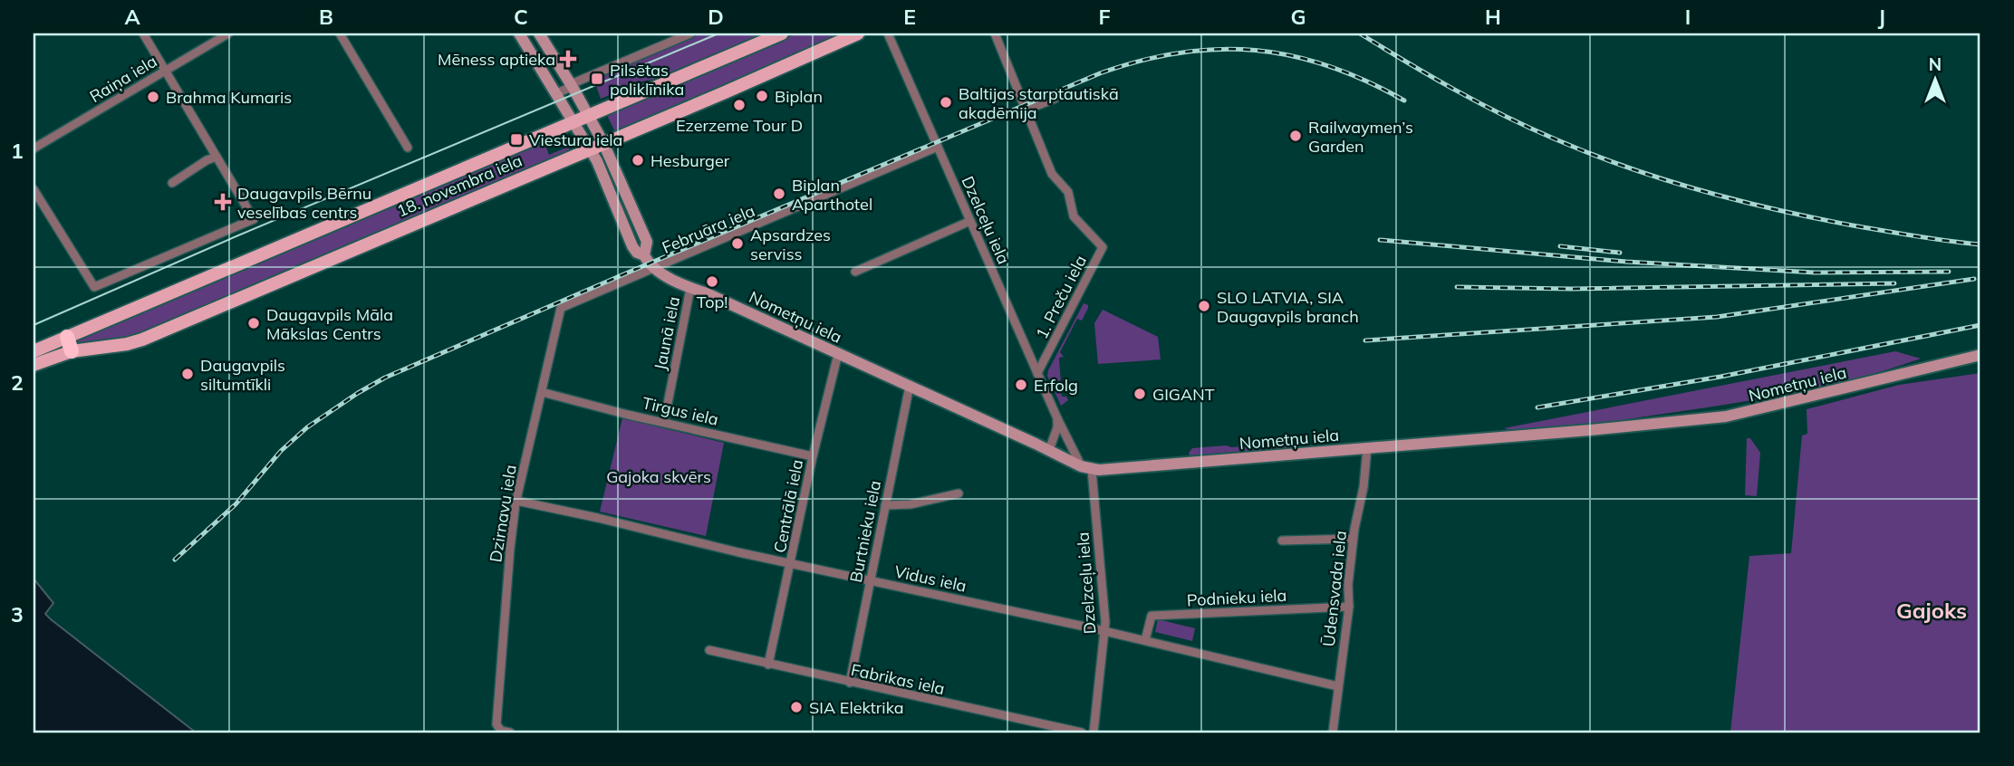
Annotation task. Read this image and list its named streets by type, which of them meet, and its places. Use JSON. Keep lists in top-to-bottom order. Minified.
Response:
{"streets":{"main road":["18. novembra iela"],"street":["Raiņa iela","Dzelceļu iela","Februāra iela","1. Preču iela","Nometņu iela","Jaunā iela","Tirgus iela","Centrālā iela","Dzirnavu iela","Burtnieku iela","Vidus iela","Dzelzceļu iela","Ūdensvada iela","Podnieku iela","Fabrikas iela"]},"crossings":[["18. novembra iela","Nometņu iela"],["Dzelceļu iela","Februāra iela"],["Dzelceļu iela","1. Preču iela"],["Dzelceļu iela","Nometņu iela"],["Dzelceļu iela","Dzelzceļu iela"],["Februāra iela","Nometņu iela"],["Februāra iela","Dzirnavu iela"],["Nometņu iela","Jaunā iela"],["Nometņu iela","Centrālā iela"],["Nometņu iela","Burtnieku iela"],["Nometņu iela","Dzelzceļu iela"],["Nometņu iela","Ūdensvada iela"],["Jaunā iela","Tirgus iela"],["Tirgus iela","Centrālā iela"],["Tirgus iela","Dzirnavu iela"],["Centrālā iela","Vidus iela"],["Centrālā iela","Fabrikas iela"],["Dzirnavu iela","Vidus iela"],["Burtnieku iela","Vidus iela"],["Burtnieku iela","Fabrikas iela"],["Vidus iela","Dzelzceļu iela"],["Vidus iela","Ūdensvada iela"],["Vidus iela","Podnieku iela"],["Ūdensvada iela","Podnieku iela"]],"districts":["Gajoks"],"parks":["Gajoka skvērs"],"places":{"health":["Mēness aptieka","Daugavpils Bērnu veselības centrs"],"transit":["Pilsētas poliklīnika","Viestura iela"],"other":["Biplan","Brahma Kumaris","Baltijas starptautiskā akadēmija","Ezerzeme Tour D","Railwaymen’s Garden","Hesburger","Biplan Aparthotel","Apsardzes serviss","Top!","SLO LATVIA, SIA Daugavpils branch","Daugavpils Māla Mākslas Centrs","Daugavpils siltumtīkli","Erfolg","GIGANT","SIA Elektrika"]},"north":"top","grid":{"columns":["A","B","C","D","E","F","G","H","I","J"],"rows":["1","2","3"]}}
